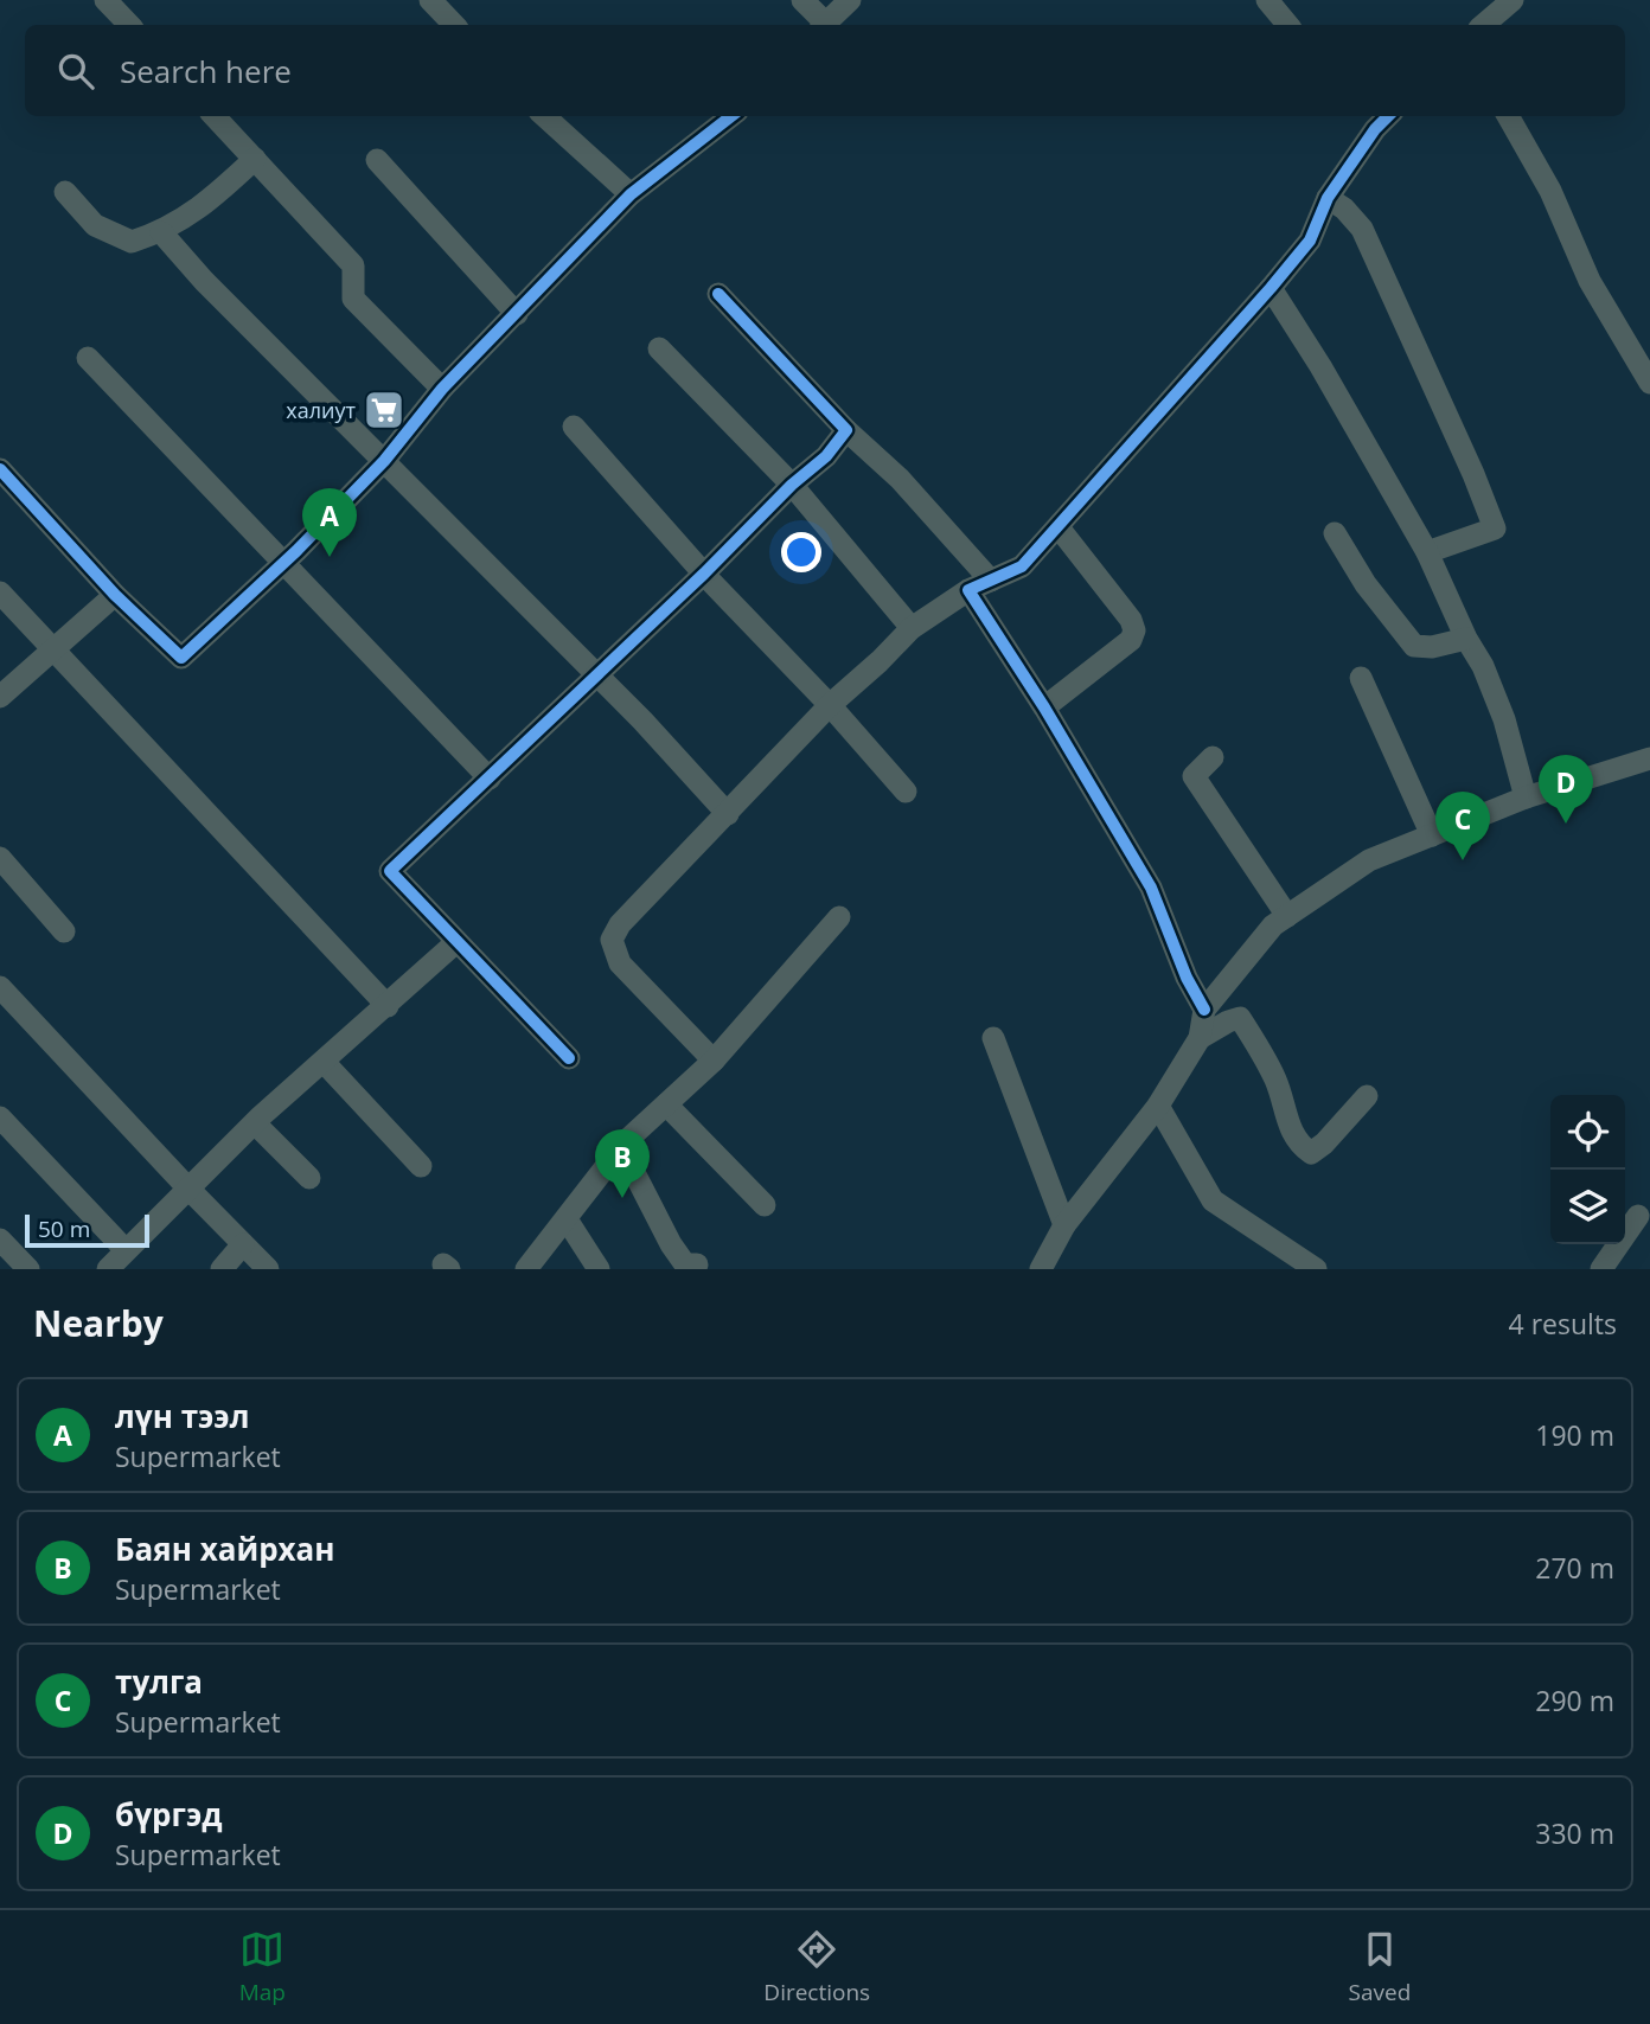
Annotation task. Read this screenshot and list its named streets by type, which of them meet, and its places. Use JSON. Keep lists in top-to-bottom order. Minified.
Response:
{"places":{"supermarket":["халиут"]},"scale_bar":"50 m","page":{"search":"Search here","pins":["A","D","C","B"],"scale":"50 m","heading":["Nearby","4 results"],"list":[{"mark":"A","name":"лүн тээл","note":"Supermarket","value":"190 m"},{"mark":"B","name":"Баян хайрхан","note":"Supermarket","value":"270 m"},{"mark":"C","name":"тулга","note":"Supermarket","value":"290 m"},{"mark":"D","name":"бүргэд","note":"Supermarket","value":"330 m"}],"nav":["Map","Directions","Saved"]}}
